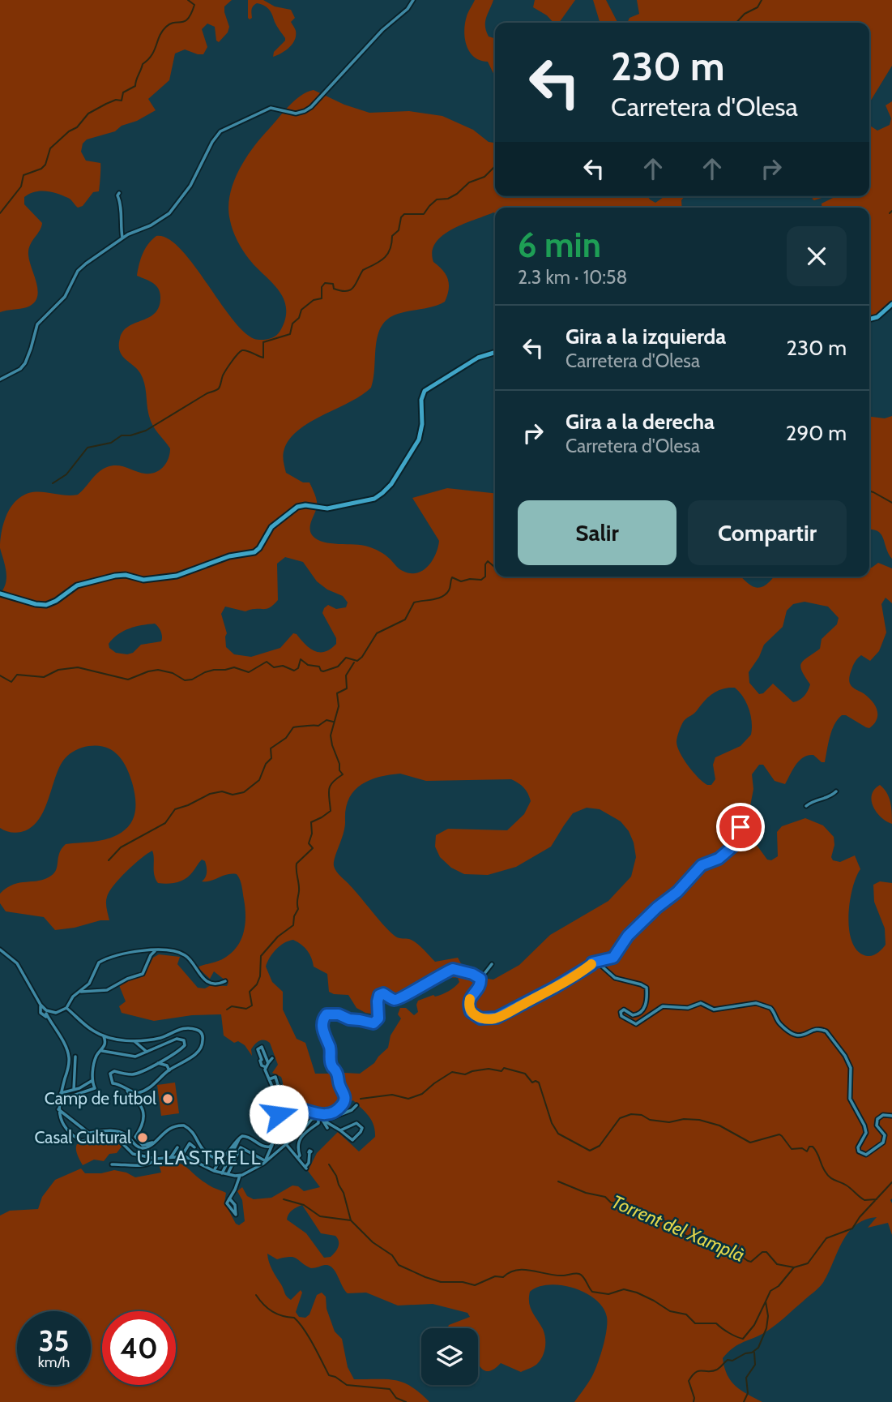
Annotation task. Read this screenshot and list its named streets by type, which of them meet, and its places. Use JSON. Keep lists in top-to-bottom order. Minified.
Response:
{"districts":["ULLASTRELL"],"water":["Torrent del Xamplà"],"places":["Camp de futbol","Casal Cultural"],"page":{"turn":["230 m","Carretera d'Olesa"],"heading":["6 min","2.3 km · 10:58"],"list":[{"name":"Gira a la izquierda","note":"Carretera d'Olesa","value":"230 m"},{"name":"Gira a la derecha","note":"Carretera d'Olesa","value":"290 m"}],"buttons":["Salir","Compartir"],"speed":"35 km/h","limit":"40"}}
